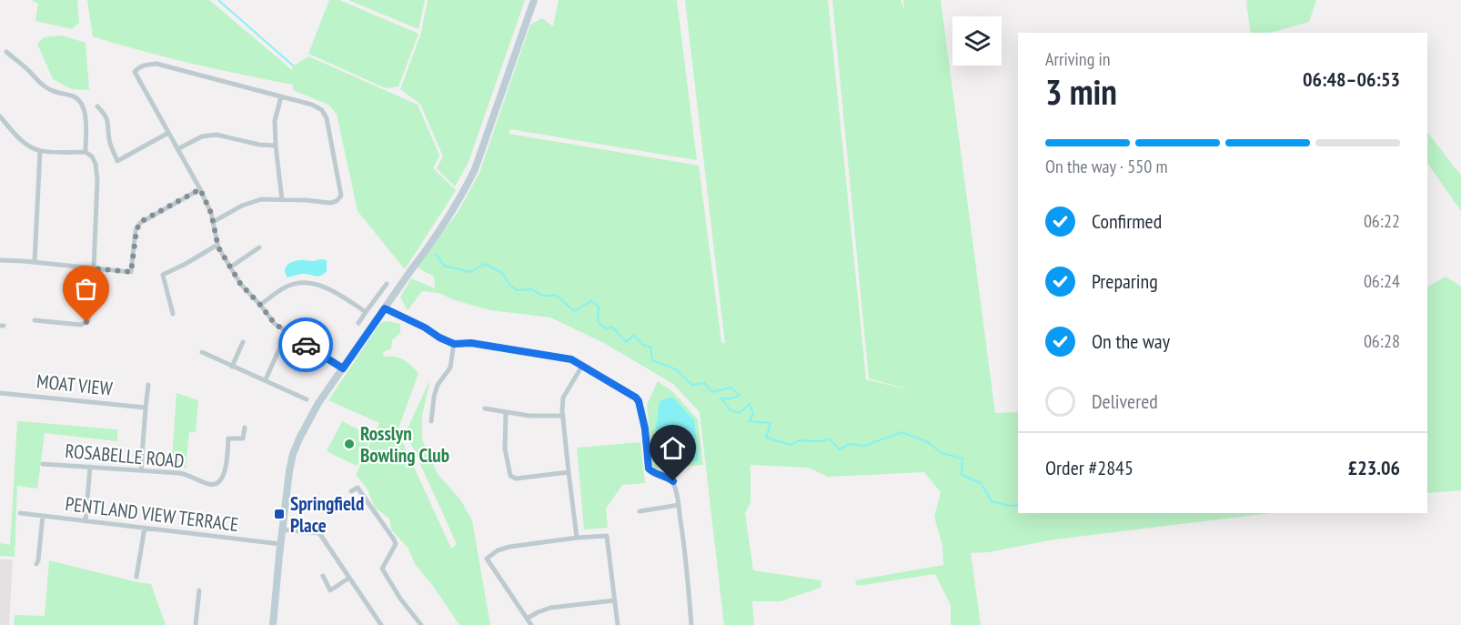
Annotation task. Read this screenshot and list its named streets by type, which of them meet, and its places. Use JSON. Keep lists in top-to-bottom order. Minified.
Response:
{"streets":{"street":["MOAT VIEW","ROSABELLE ROAD","PENTLAND VIEW TERRACE"]},"places":{"other":["Rosslyn Bowling Club"],"transit":["Springfield Place"]},"page":{"heading":["3 min","Arriving in","06:48–06:53"],"panel":["Order #2845","£23.06"],"bar":"On the way · 550 m","list":[["Confirmed","06:22"],["Preparing","06:24"],["On the way","06:28"],"Delivered"]}}
